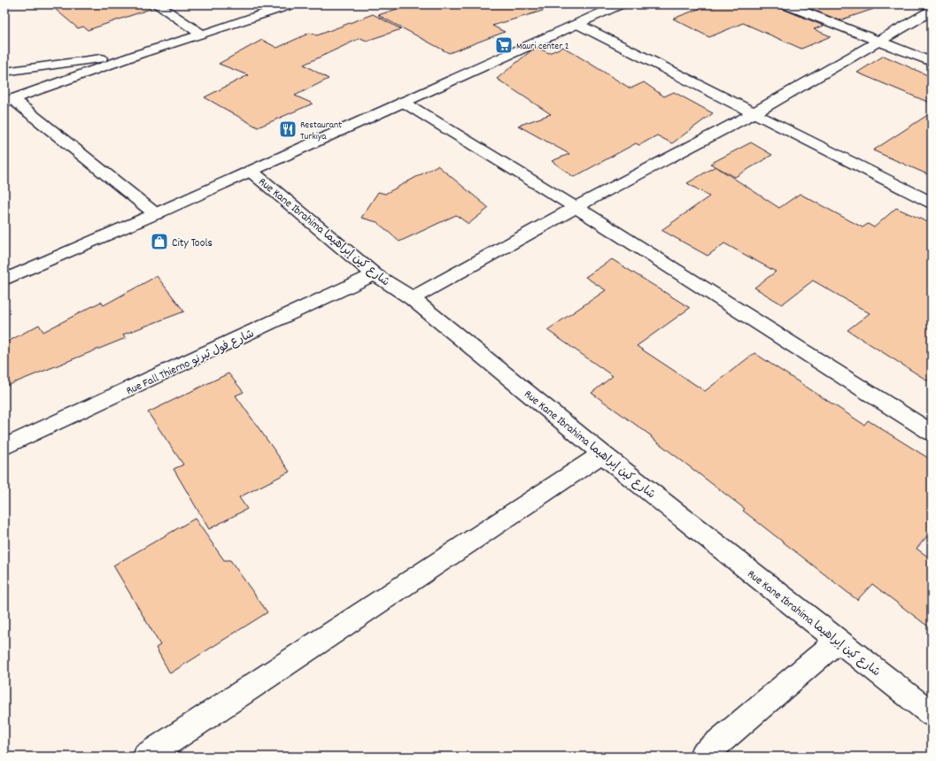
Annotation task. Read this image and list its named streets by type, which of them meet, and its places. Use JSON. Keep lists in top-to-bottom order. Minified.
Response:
{"streets":{"street":["Rue Kane Ibrahima شارع كين إبراهيما","Rue Fall Thierno شارع فول ثيرنو"]},"crossings":[["Rue Kane Ibrahima شارع كين إبراهيما","Rue Fall Thierno شارع فول ثيرنو"]],"places":{"supermarket":["Mauri center 2"],"restaurant":["Restaurant Turkiya"],"shop":["City Tools"]}}
